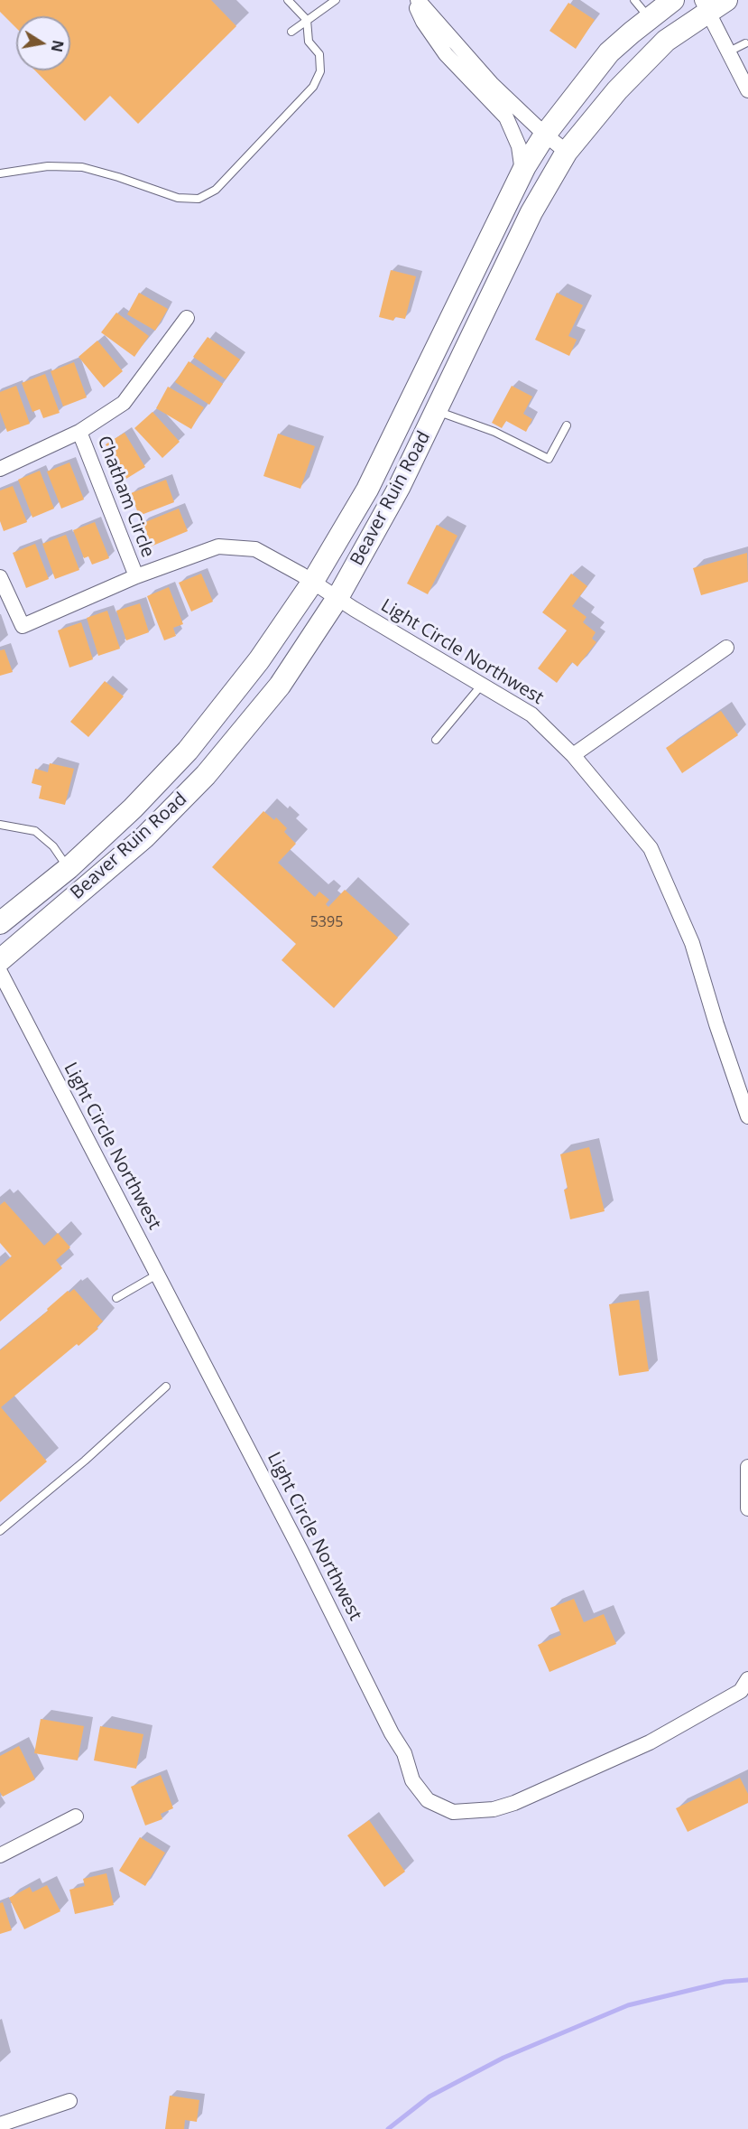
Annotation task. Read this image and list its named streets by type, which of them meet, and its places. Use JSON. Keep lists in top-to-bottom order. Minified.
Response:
{"streets":{"main road":["Beaver Ruin Road"],"street":["Chatham Circle","Light Circle Northwest"]},"crossings":[["Chatham Circle","Beaver Ruin Road"],["Chatham Circle","Light Circle Northwest"],["Beaver Ruin Road","Light Circle Northwest"]],"house_numbers":["5395"],"north":"right"}
